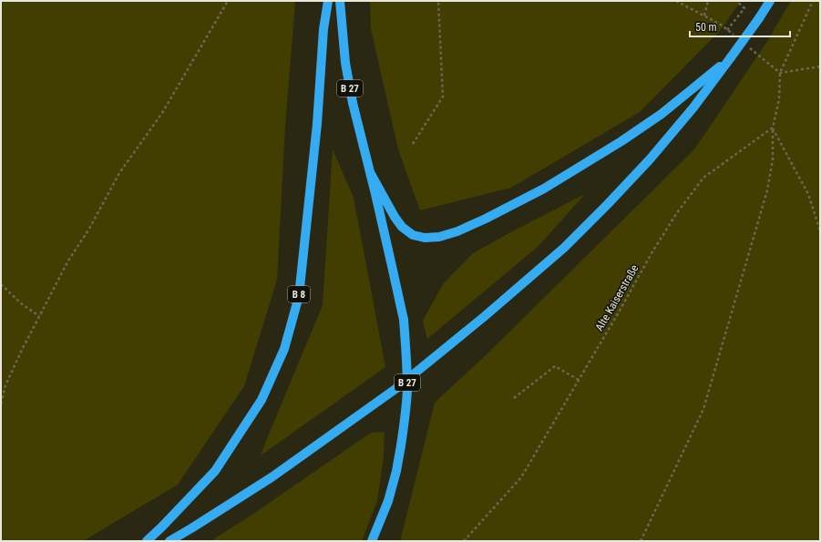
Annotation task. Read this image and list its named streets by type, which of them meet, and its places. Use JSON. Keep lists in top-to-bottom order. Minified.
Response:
{"streets":{"main road":["B 27","B 8"],"path":["Alte Kaiserstraße"]},"scale_bar":"50 m"}
